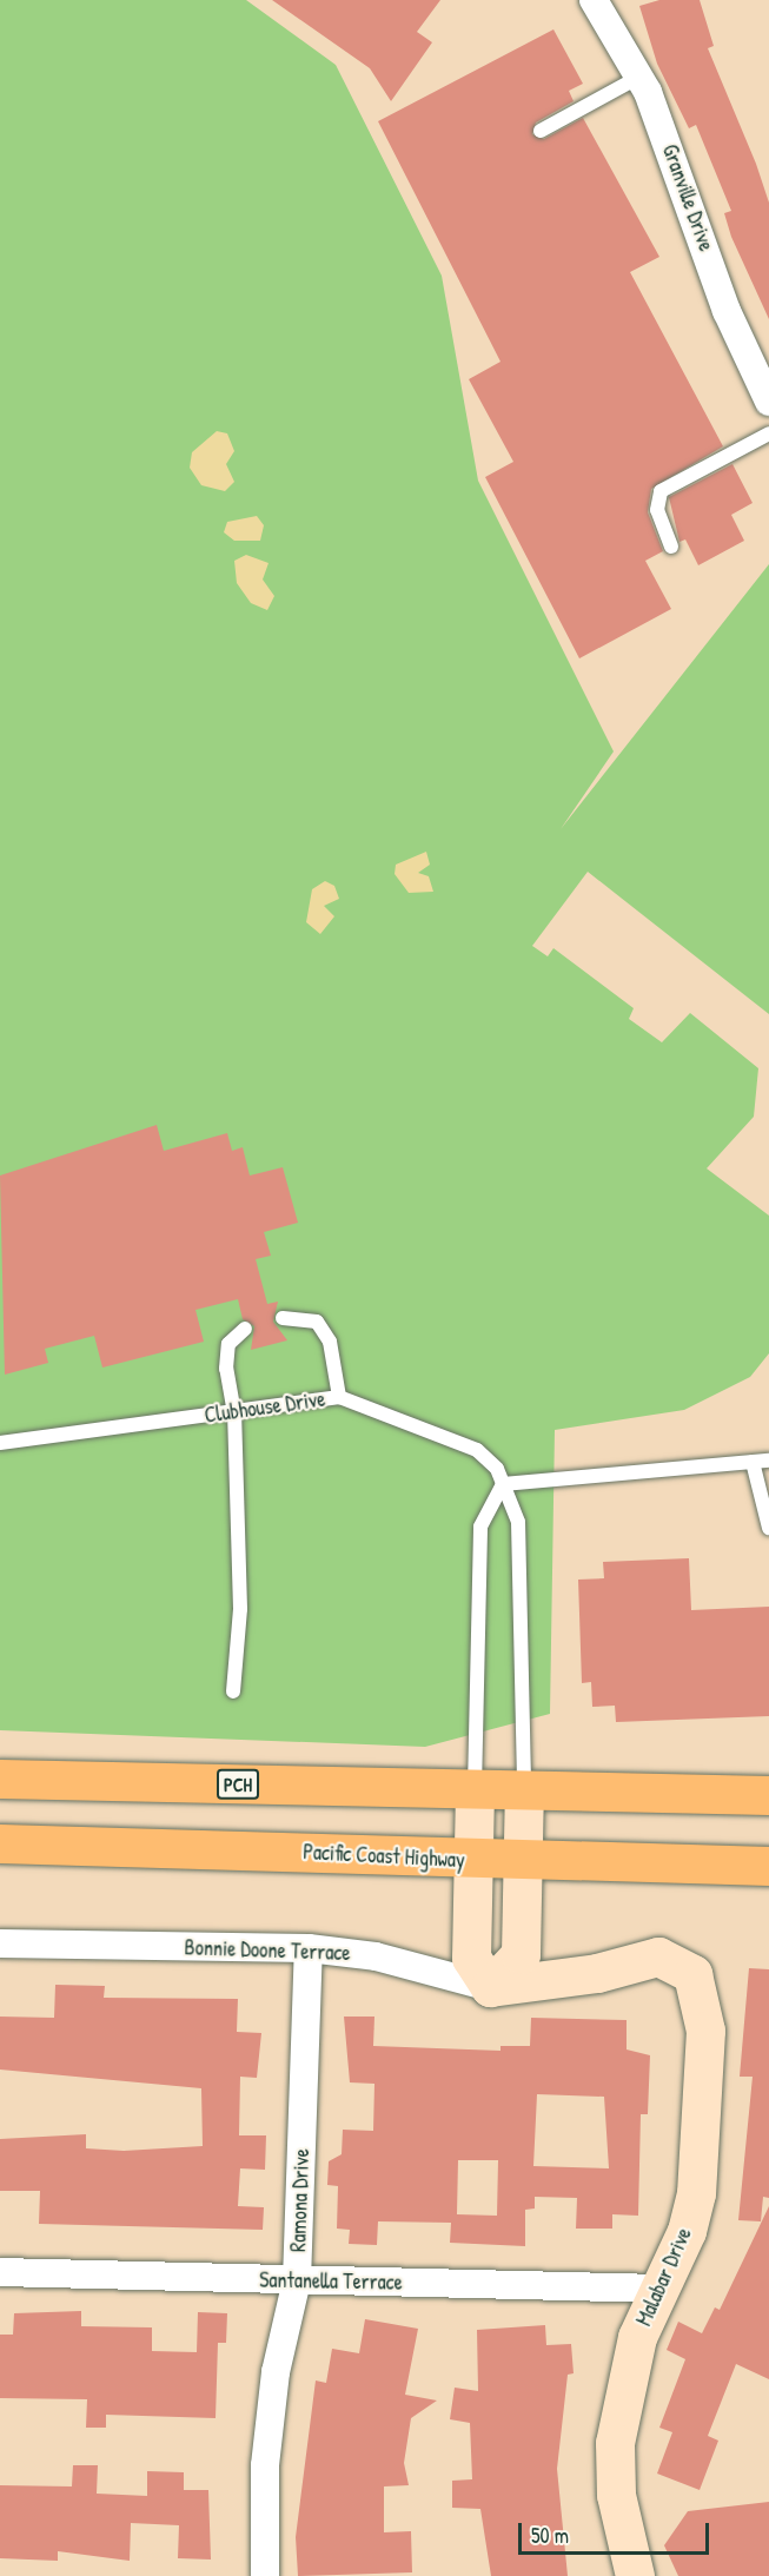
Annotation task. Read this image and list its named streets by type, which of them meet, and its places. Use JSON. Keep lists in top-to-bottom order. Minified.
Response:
{"streets":{"highway":["PCH","Pacific Coast Highway"],"street":["Granville Drive","Clubhouse Drive","Bonnie Doone Terrace","Ramona Drive","Malabar Drive","Santanella Terrace"]},"crossings":[["Clubhouse Drive","PCH"],["Clubhouse Drive","Pacific Coast Highway"],["Clubhouse Drive","Bonnie Doone Terrace"],["Bonnie Doone Terrace","Ramona Drive"],["Bonnie Doone Terrace","Malabar Drive"],["Ramona Drive","Santanella Terrace"],["Malabar Drive","Santanella Terrace"]],"scale_bar":"50 m"}
